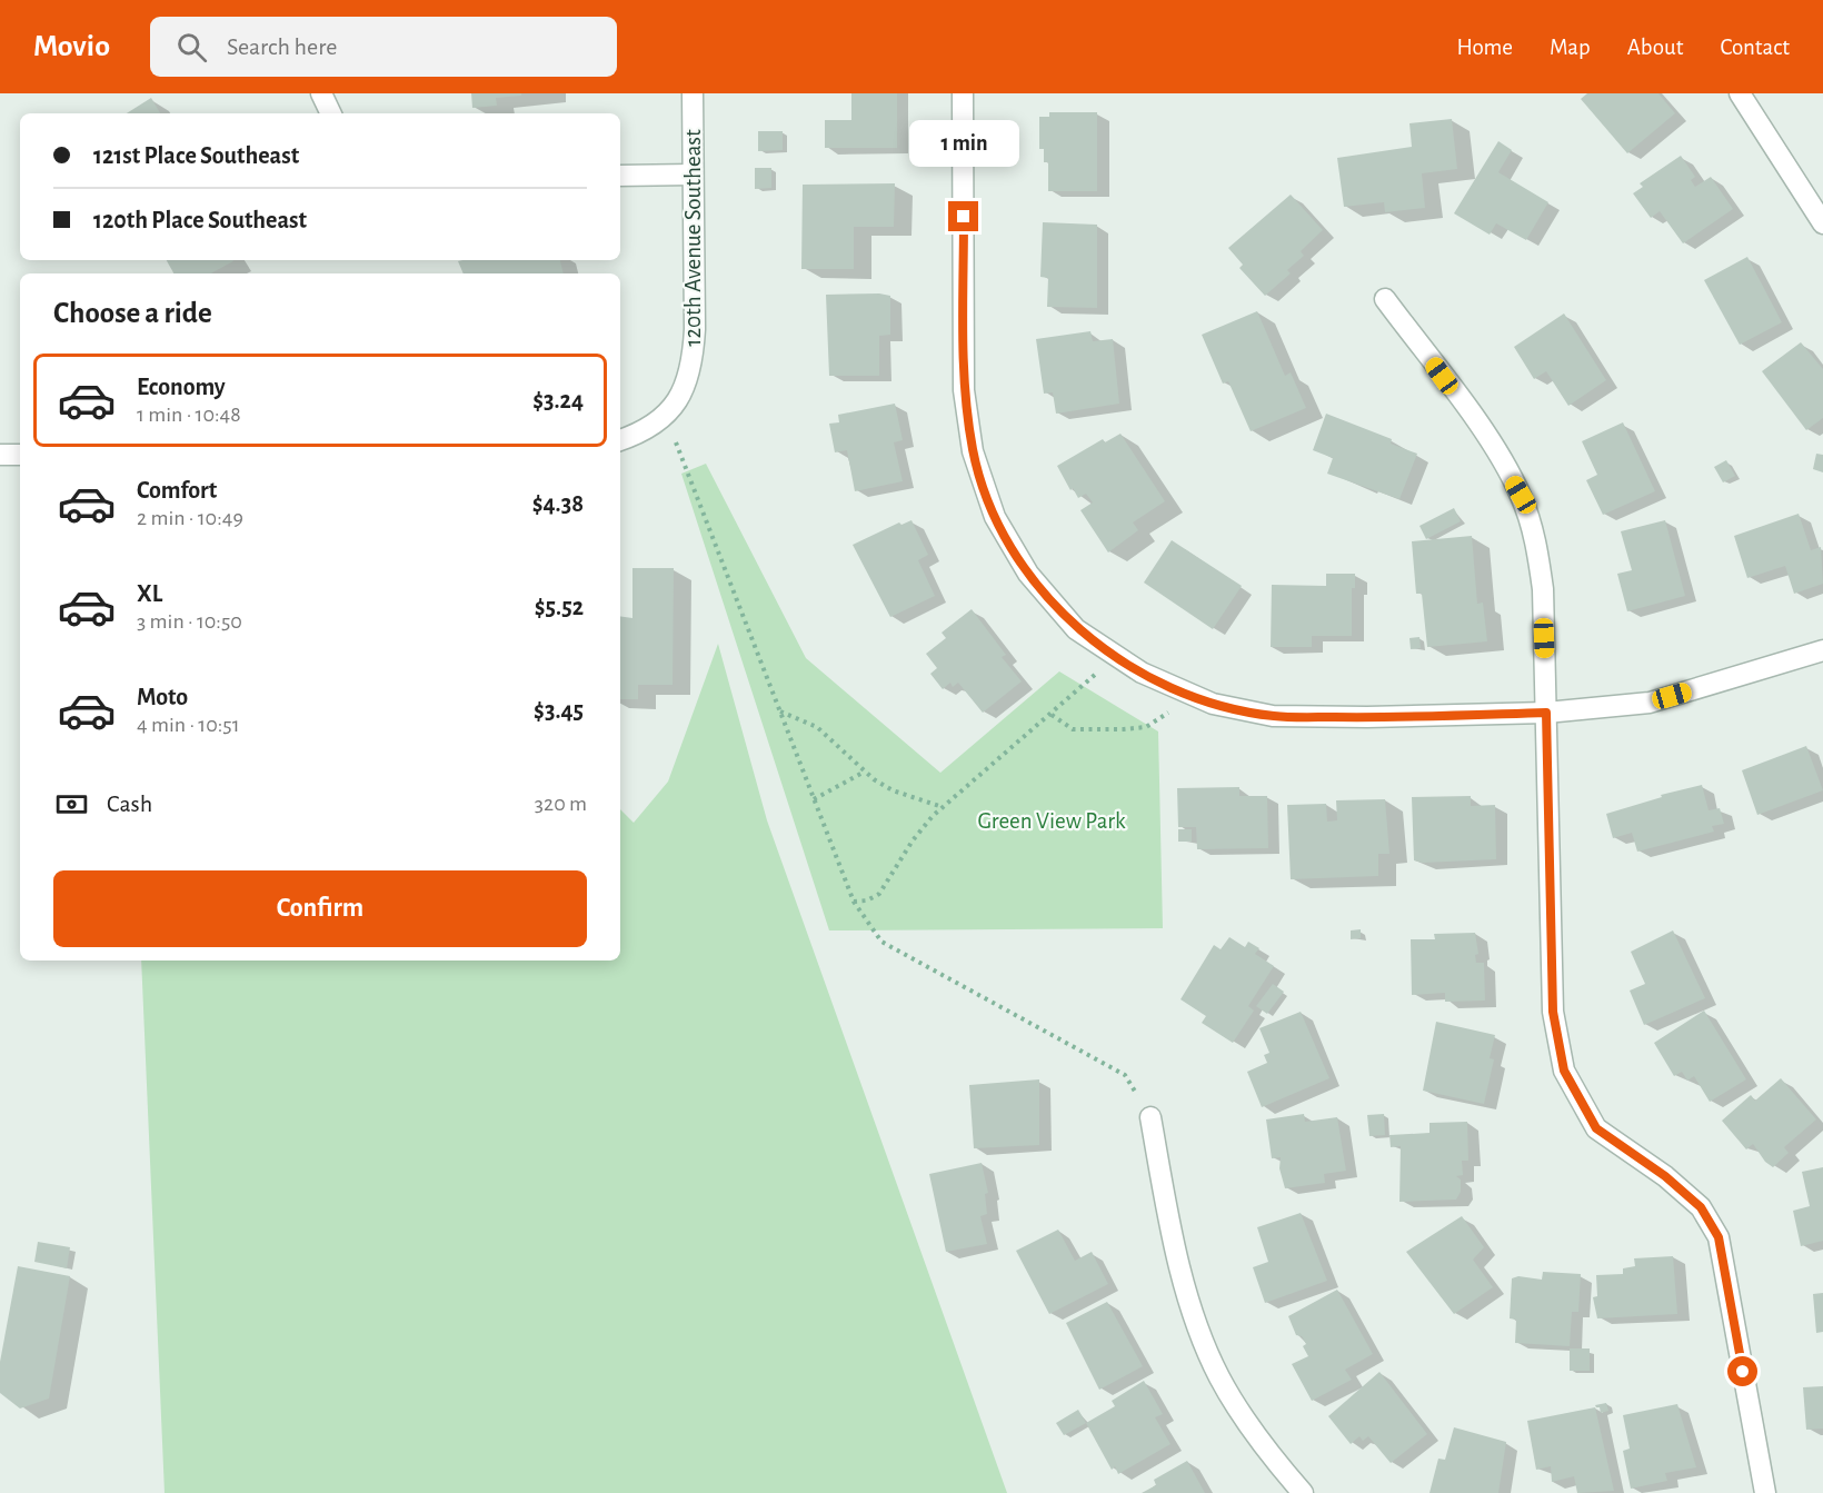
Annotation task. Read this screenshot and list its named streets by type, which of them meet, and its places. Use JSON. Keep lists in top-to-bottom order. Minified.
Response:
{"streets":{"street":["120th Avenue Southeast"]},"parks":["Green View Park"],"page":{"header":"Movio","search":"Search here","nav":["Home","Map","About","Contact"],"banner":["121st Place Southeast","120th Place Southeast"],"bubble":"1 min","heading":"Choose a ride","list":[{"name":"Economy","note":"1 min · 10:48","value":"$3.24"},{"name":"Comfort","note":"2 min · 10:49","value":"$4.38"},{"name":"XL","note":"3 min · 10:50","value":"$5.52"},{"name":"Moto","note":"4 min · 10:51","value":"$3.45"}],"pay":["Cash","320 m"],"buttons":"Confirm"}}
